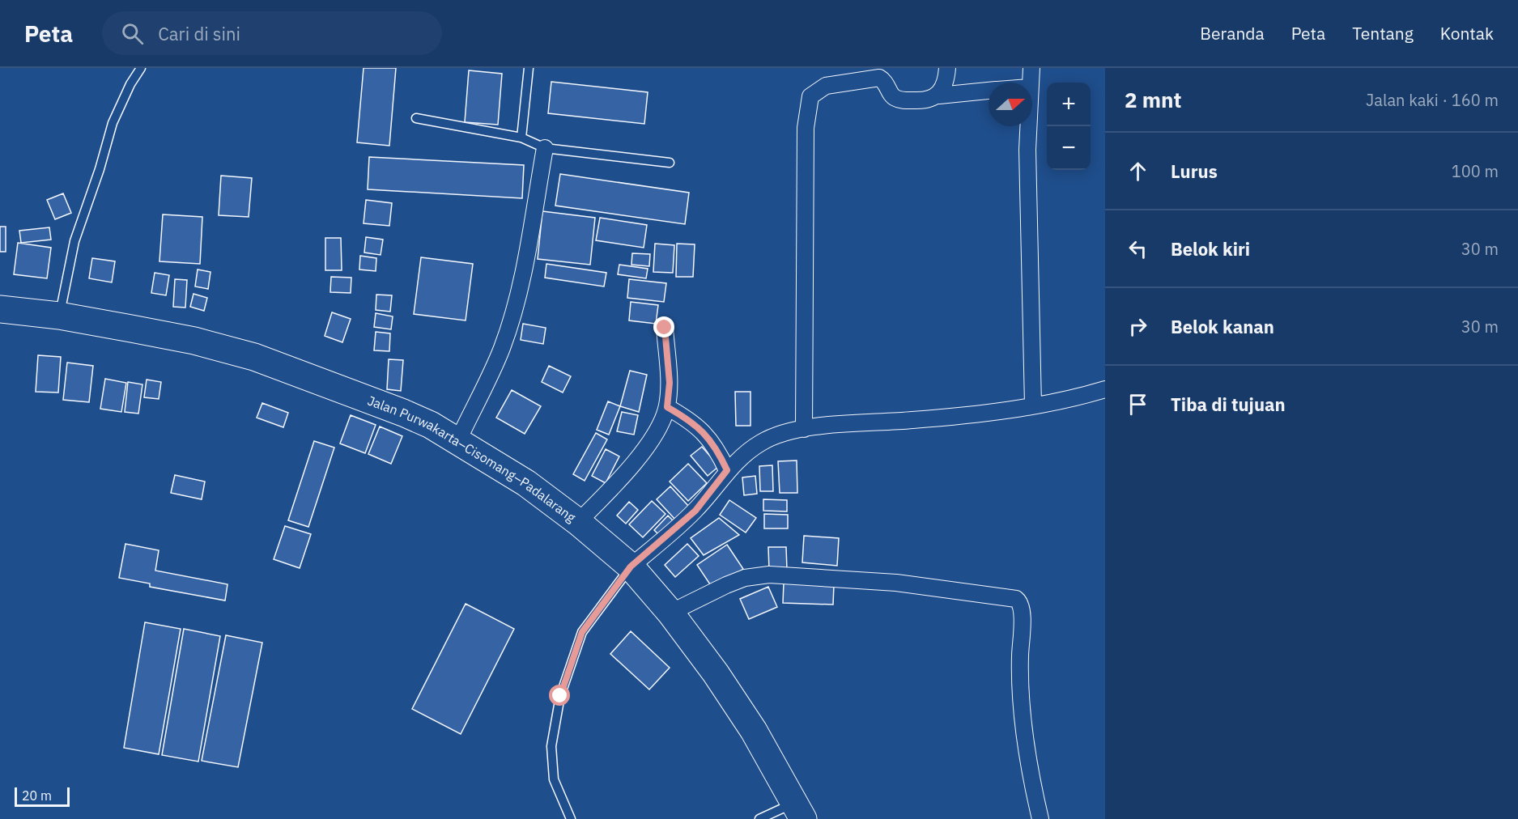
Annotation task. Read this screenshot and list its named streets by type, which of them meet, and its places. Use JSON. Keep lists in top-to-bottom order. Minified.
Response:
{"streets":{"highway":["Jalan Purwakarta–Cisomang–Padalarang"]},"scale_bar":"20 m","north":"right","page":{"header":"Peta","search":"Cari di sini","nav":["Beranda","Peta","Tentang","Kontak"],"heading":["2 mnt","Jalan kaki · 160 m"],"map_buttons":["+","−"],"list":[["Lurus","100 m"],["Belok kiri","30 m"],["Belok kanan","30 m"],"Tiba di tujuan"],"scale":"20 m"}}
